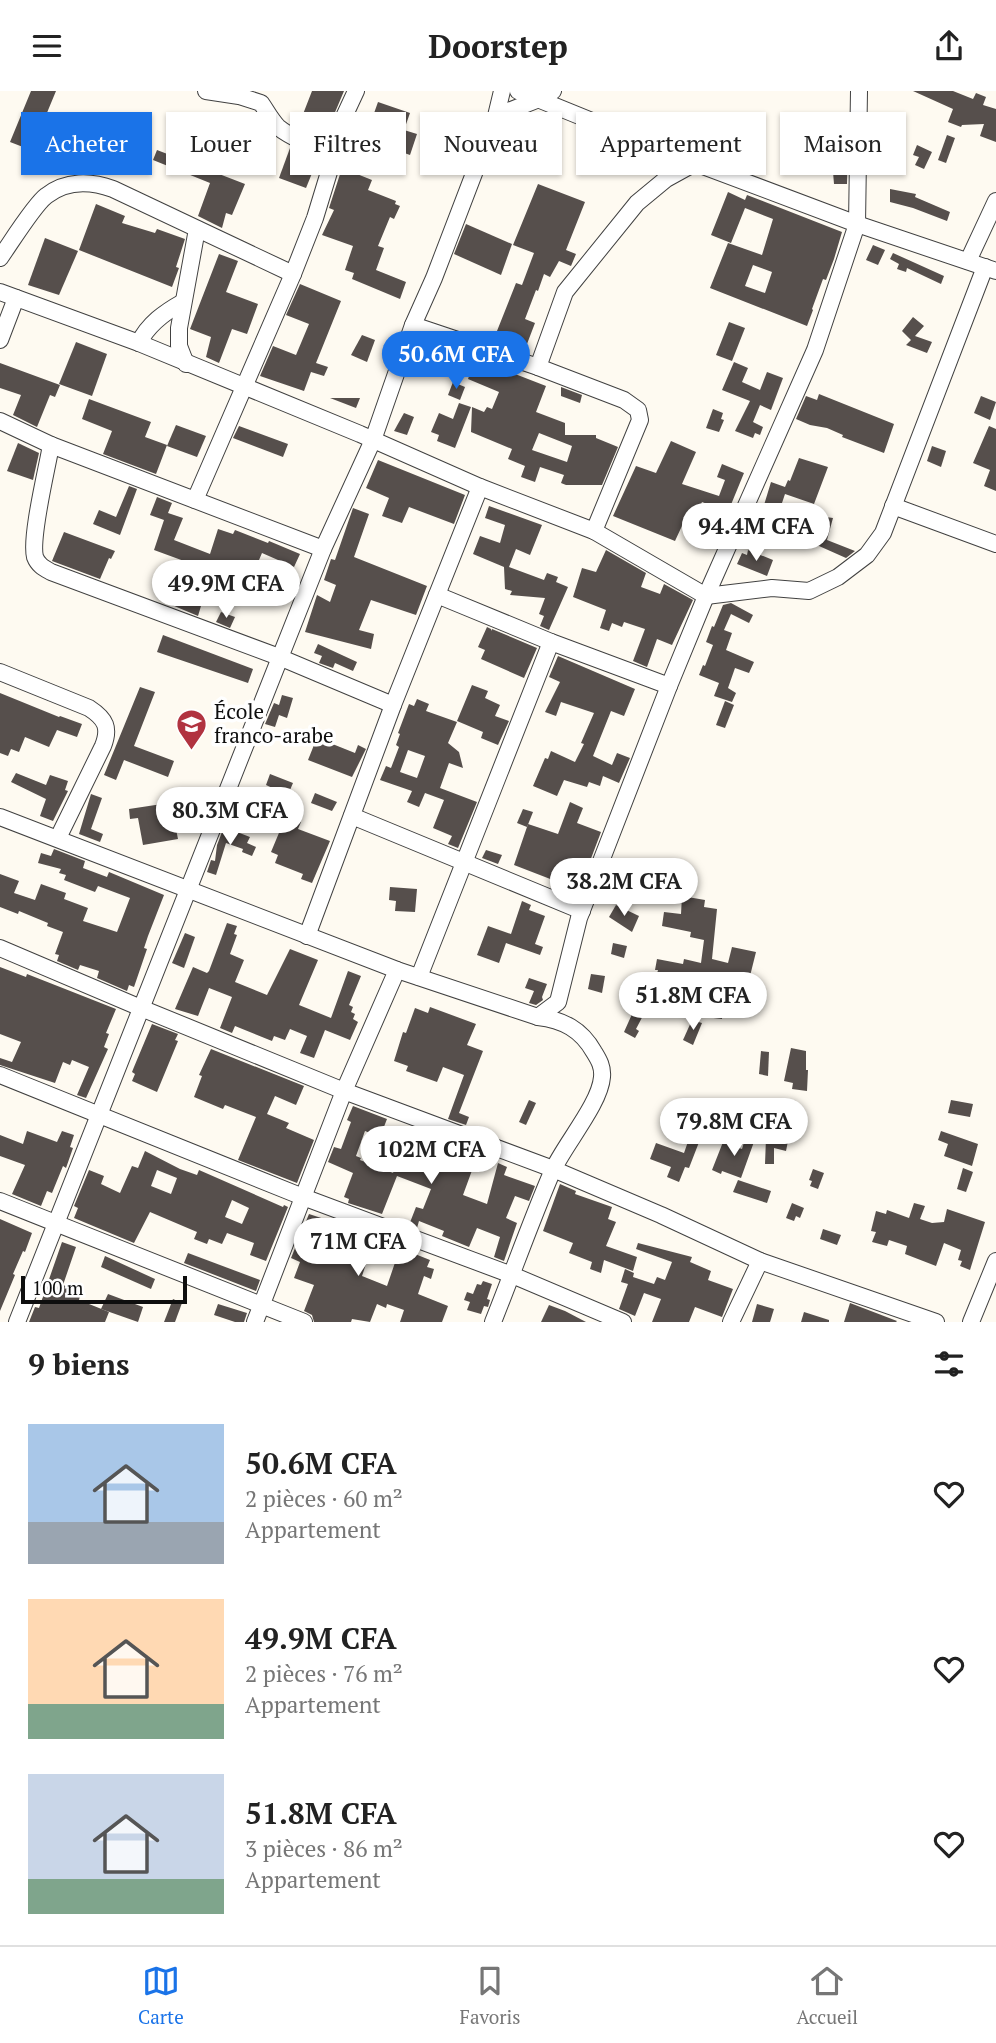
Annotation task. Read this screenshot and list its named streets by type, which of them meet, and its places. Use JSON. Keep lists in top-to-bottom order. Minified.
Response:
{"places":{"school or university":["École franco-arabe"]},"scale_bar":"100 m","page":{"header":"Doorstep","chip":["Acheter","Louer","Filtres","Nouveau","Appartement","Maison"],"price":["50.6M CFA","94.4M CFA","49.9M CFA","80.3M CFA","38.2M CFA","51.8M CFA","79.8M CFA","102M CFA","71M CFA"],"scale":"100 m","heading":"9 biens","list":[{"name":"50.6M CFA","note":"2 pièces · 60 m² · Appartement"},{"name":"49.9M CFA","note":"2 pièces · 76 m² · Appartement"},{"name":"51.8M CFA","note":"3 pièces · 86 m² · Appartement"}],"tabs":["Carte","Favoris","Accueil"]}}
